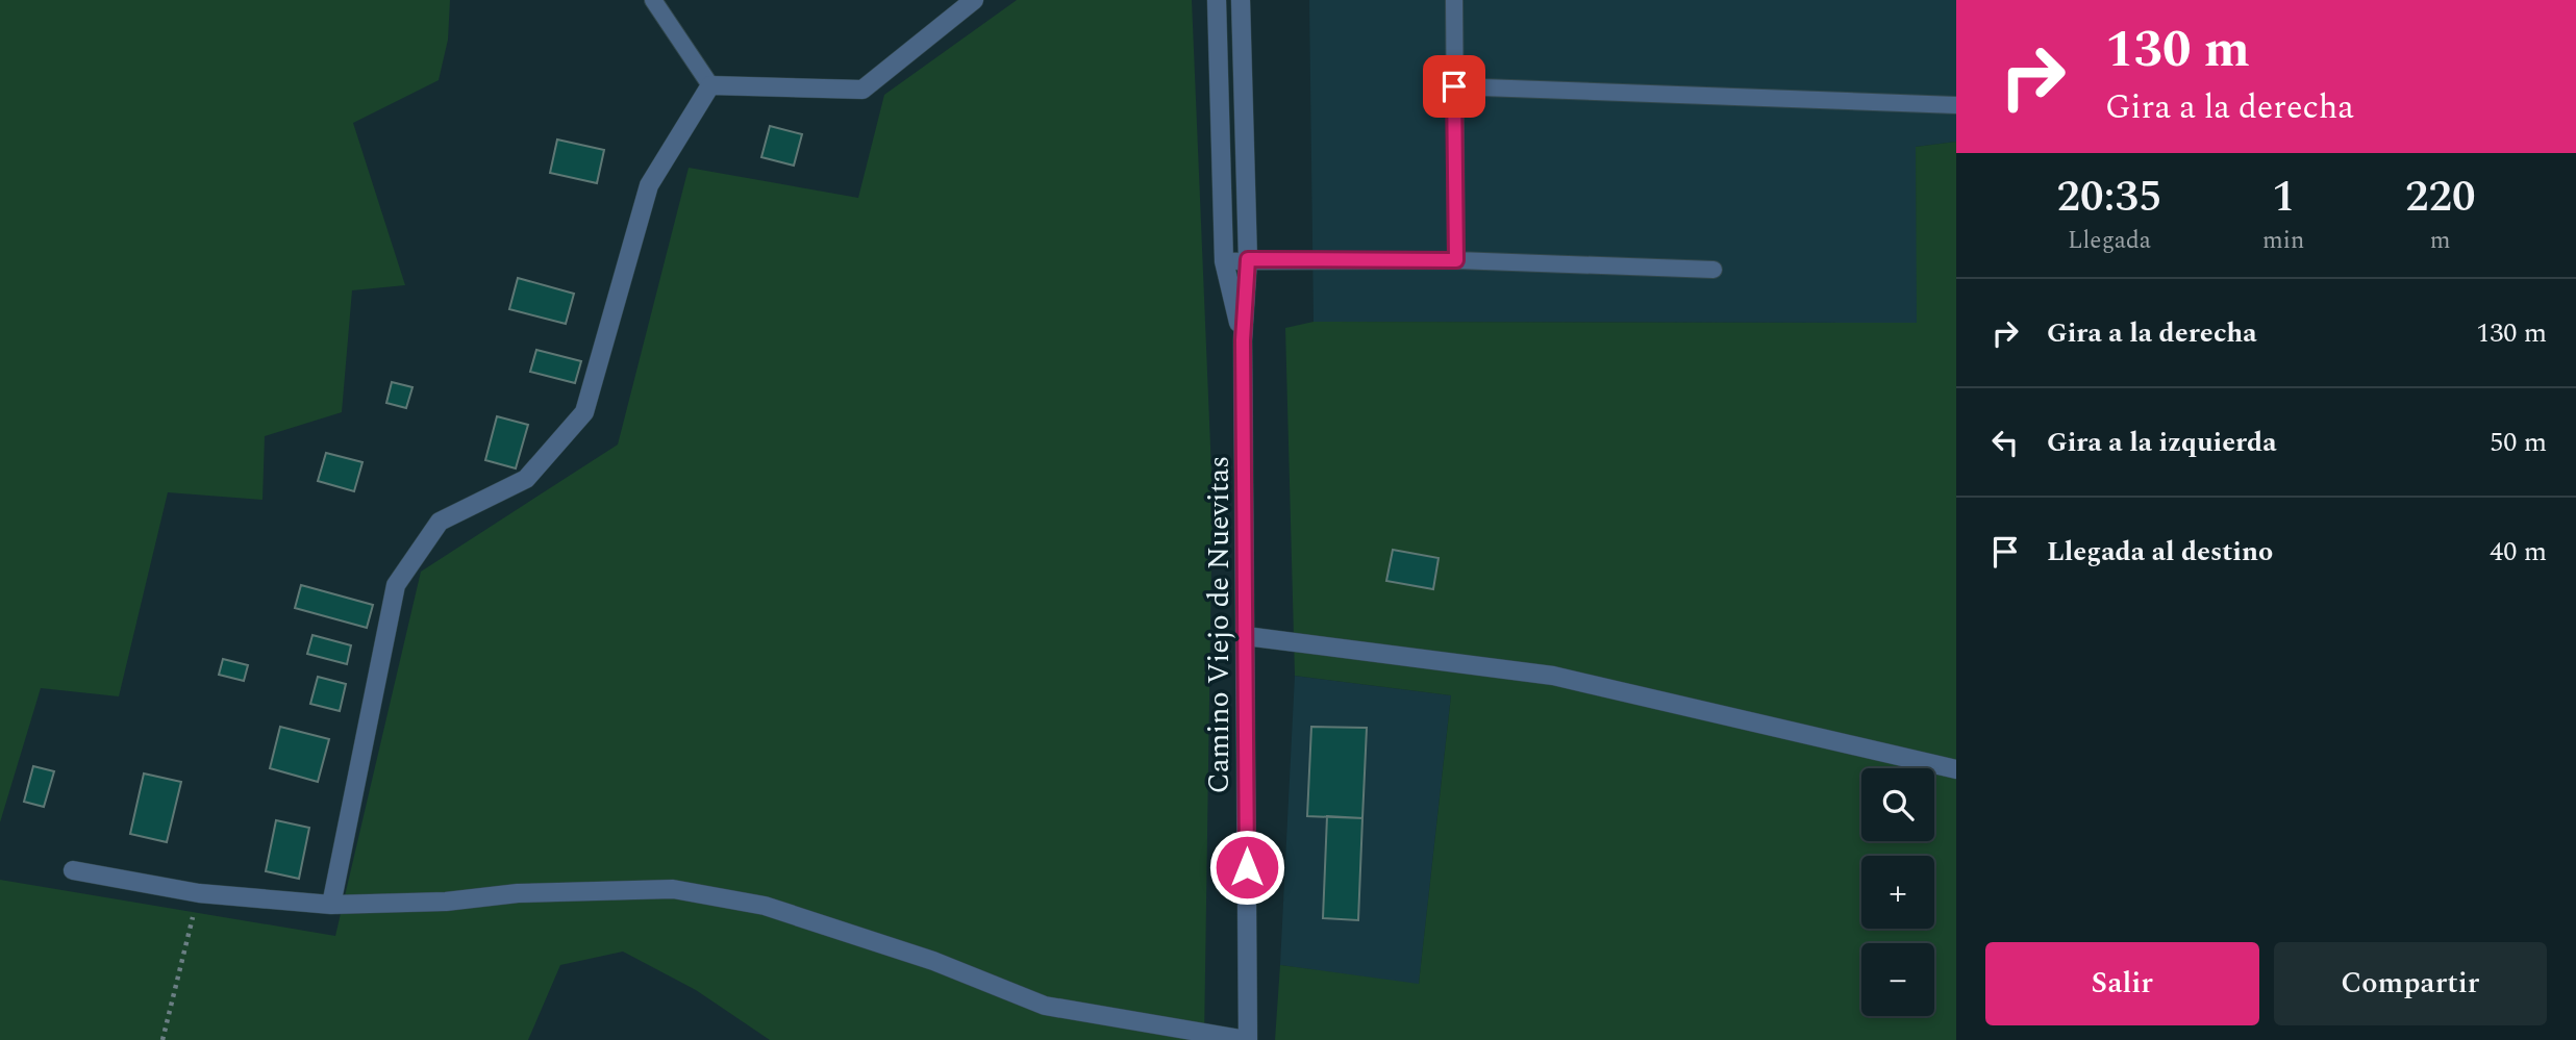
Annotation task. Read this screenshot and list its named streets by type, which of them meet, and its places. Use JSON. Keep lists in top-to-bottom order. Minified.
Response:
{"streets":{"street":["Camino Viejo de Nuevitas"]},"page":{"turn":["130 m","Gira a la derecha"],"eta":["20:35","Llegada","1","min","220","m"],"list":[{"name":"Gira a la derecha","value":"130 m"},{"name":"Gira a la izquierda","value":"50 m"},{"name":"Llegada al destino","value":"40 m"}],"map_buttons":["+","−"],"buttons":["Salir","Compartir"]}}
